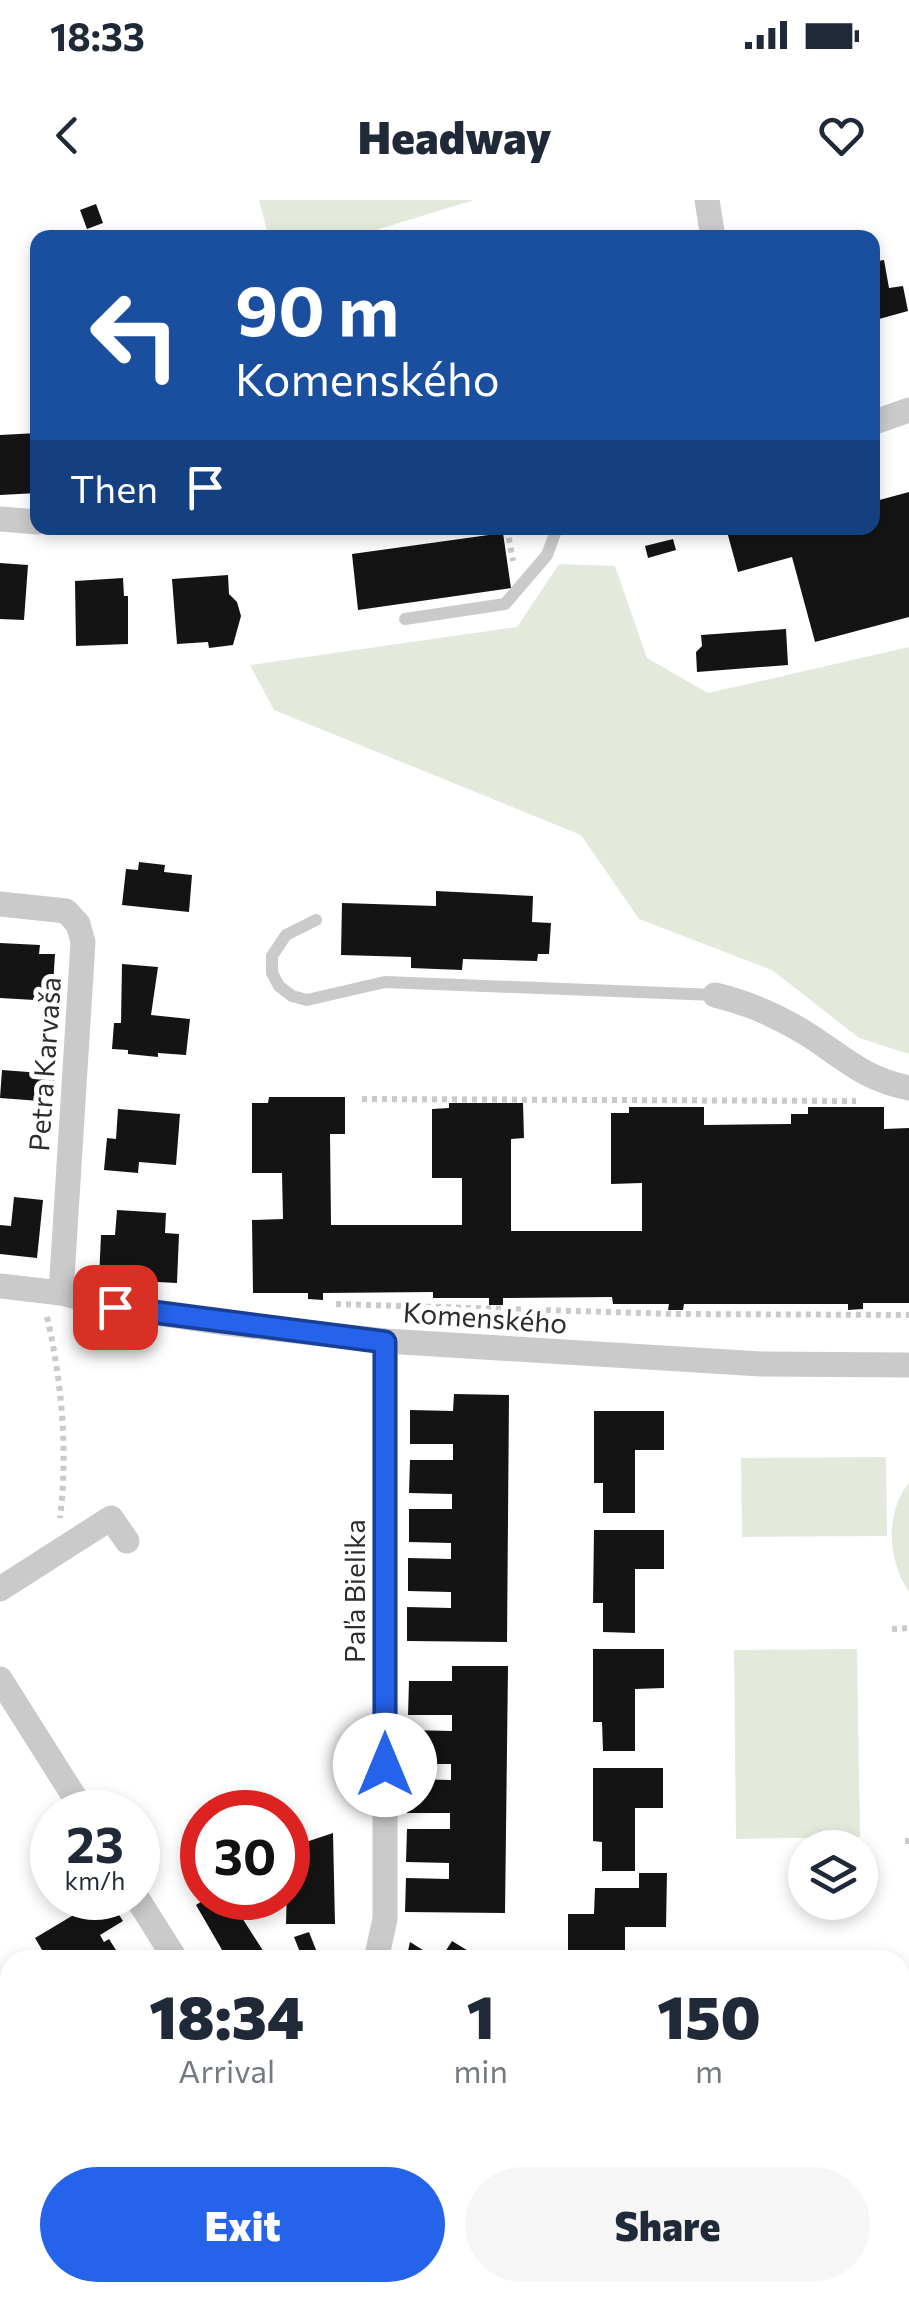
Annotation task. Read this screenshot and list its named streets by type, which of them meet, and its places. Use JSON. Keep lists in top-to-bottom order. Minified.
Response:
{"streets":{"street":["Petra Karvaša","Komenského","Paľa Bielika"]},"crossings":[["Petra Karvaša","Komenského"],["Komenského","Paľa Bielika"]],"page":{"status":"18:33","header":"Headway","turn":["90 m","Komenského"],"then":"Then","speed":"23 km/h","limit":"30","eta":["18:34","Arrival","1","min","150","m"],"buttons":["Exit","Share"]}}
